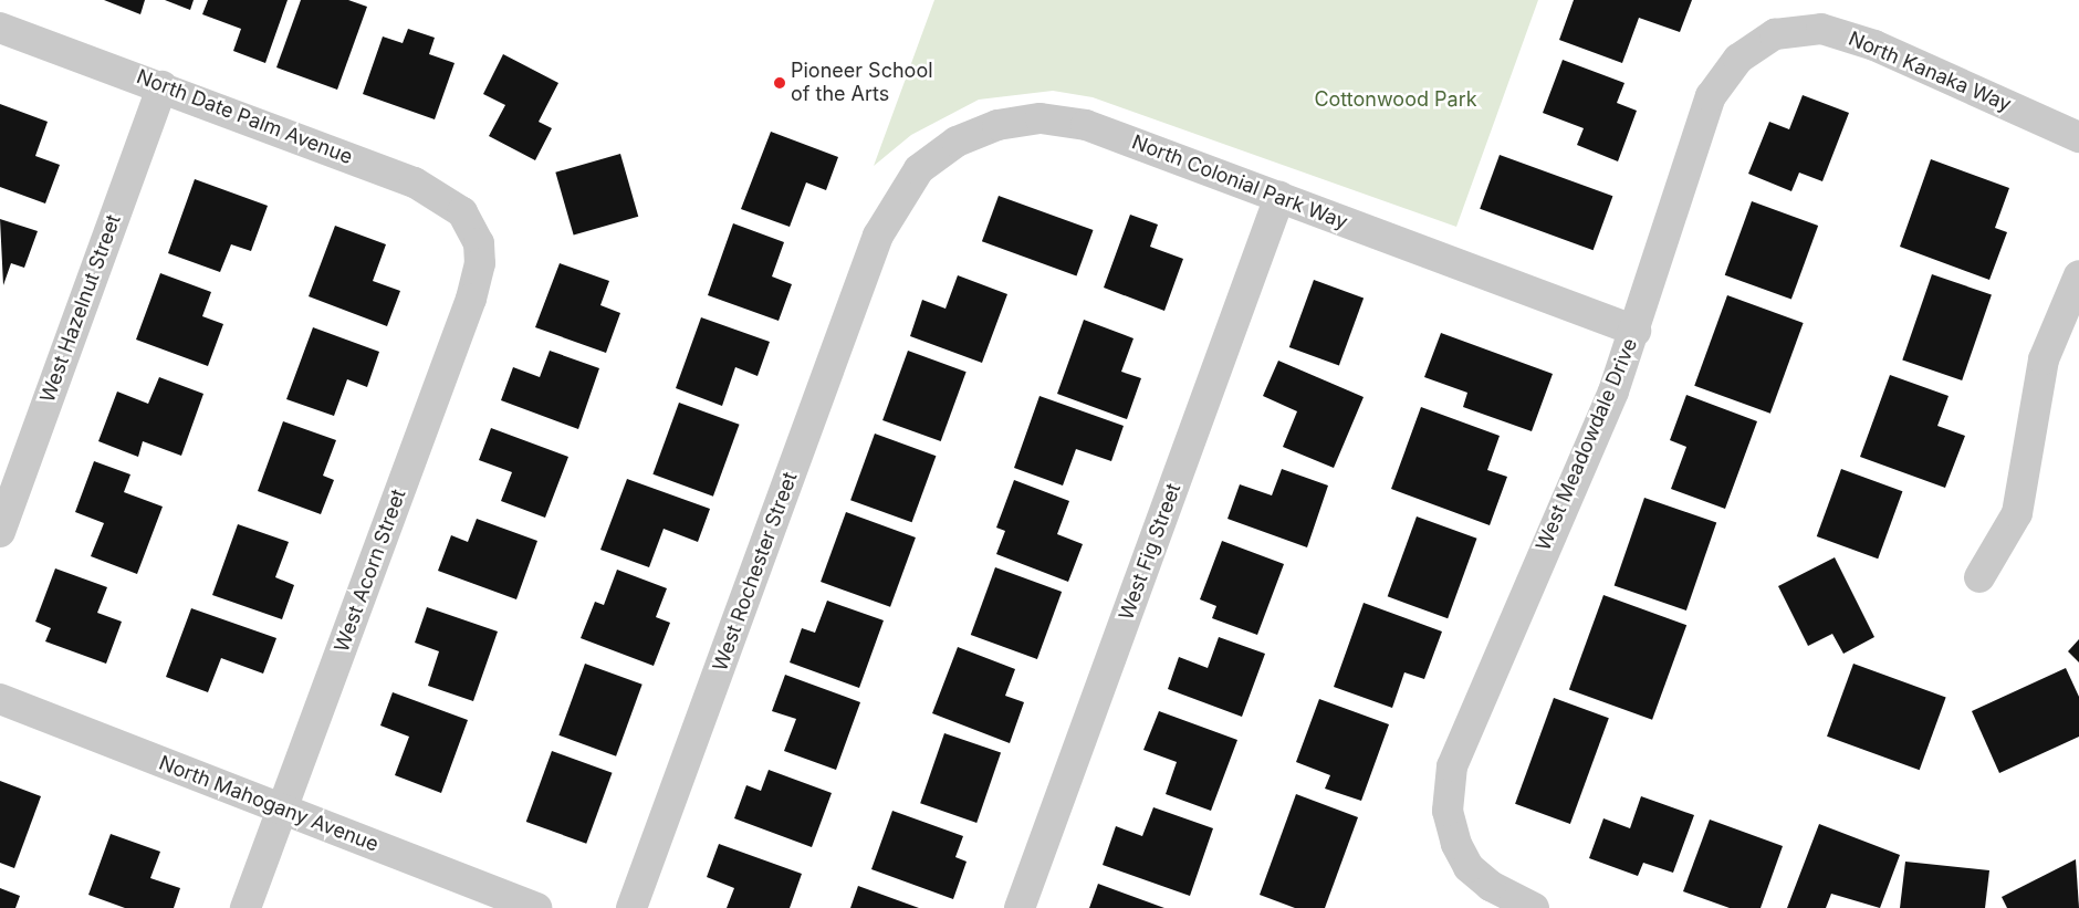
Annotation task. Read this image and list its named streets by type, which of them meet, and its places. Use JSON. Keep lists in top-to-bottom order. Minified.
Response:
{"streets":{"street":["North Kanaka Way","North Date Palm Avenue","North Colonial Park Way","West Hazelnut Street","West Meadowdale Drive","West Fig Street","West Acorn Street","West Rochester Street","North Mahogany Avenue"]},"crossings":[["North Kanaka Way","West Meadowdale Drive"],["North Date Palm Avenue","West Hazelnut Street"],["North Date Palm Avenue","West Acorn Street"],["North Colonial Park Way","West Meadowdale Drive"],["North Colonial Park Way","West Fig Street"],["North Colonial Park Way","West Rochester Street"],["West Acorn Street","North Mahogany Avenue"]],"parks":["Cottonwood Park"],"places":["Pioneer School of the Arts"]}
